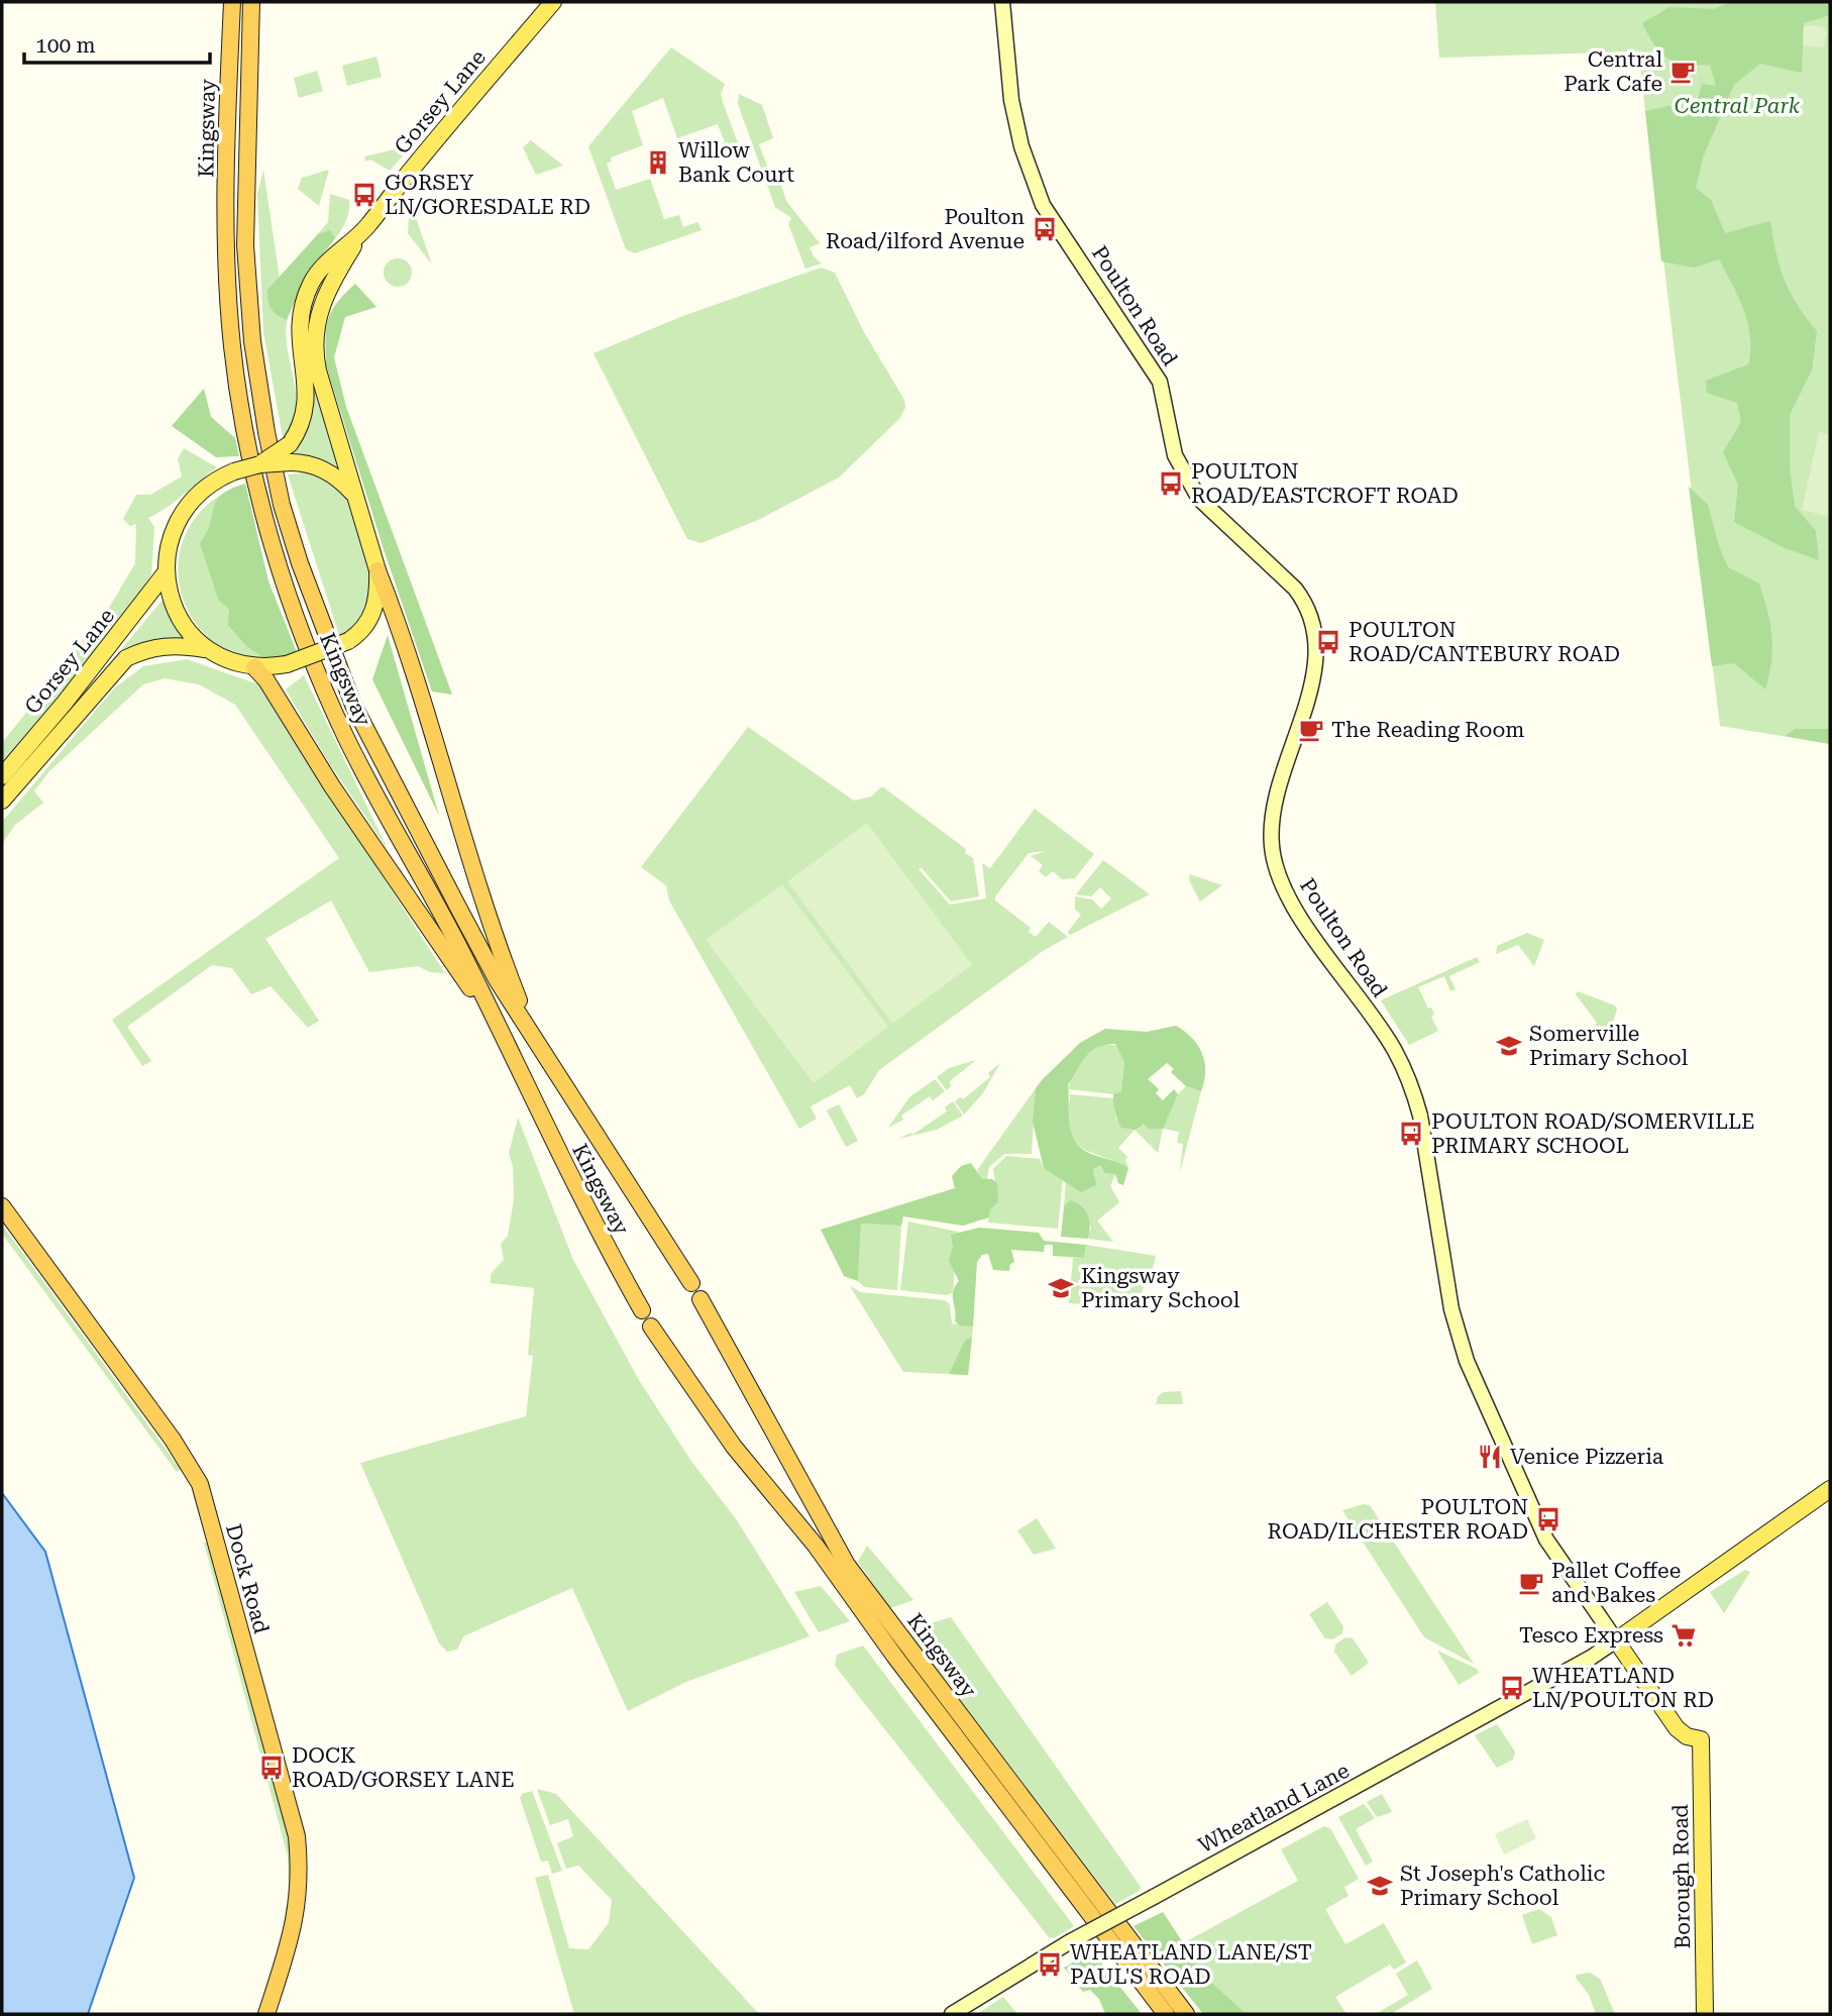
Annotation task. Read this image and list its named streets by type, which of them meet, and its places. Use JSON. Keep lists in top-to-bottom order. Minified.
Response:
{"streets":{"highway":["Kingsway","Dock Road"],"main road":["Gorsey Lane","Poulton Road","Wheatland Lane","Borough Road"]},"crossings":[["Poulton Road","Wheatland Lane"],["Poulton Road","Borough Road"]],"parks":["Central Park"],"places":{"cafe":["Central Park Cafe","The Reading Room","Pallet Coffee and Bakes"],"building":["Willow Bank Court"],"bus stop":["GORSEY LN/GORESDALE RD","Poulton Road/ilford Avenue","POULTON ROAD/EASTCROFT ROAD","POULTON ROAD/CANTEBURY ROAD","POULTON ROAD/SOMERVILLE PRIMARY SCHOOL","POULTON ROAD/ILCHESTER ROAD","WHEATLAND LN/POULTON RD","DOCK ROAD/GORSEY LANE","WHEATLAND LANE/ST PAUL'S ROAD"],"school or university":["Somerville Primary School","Kingsway Primary School","St Joseph's Catholic Primary School"],"restaurant":["Venice Pizzeria"],"supermarket":["Tesco Express"]},"scale_bar":"100 m"}
